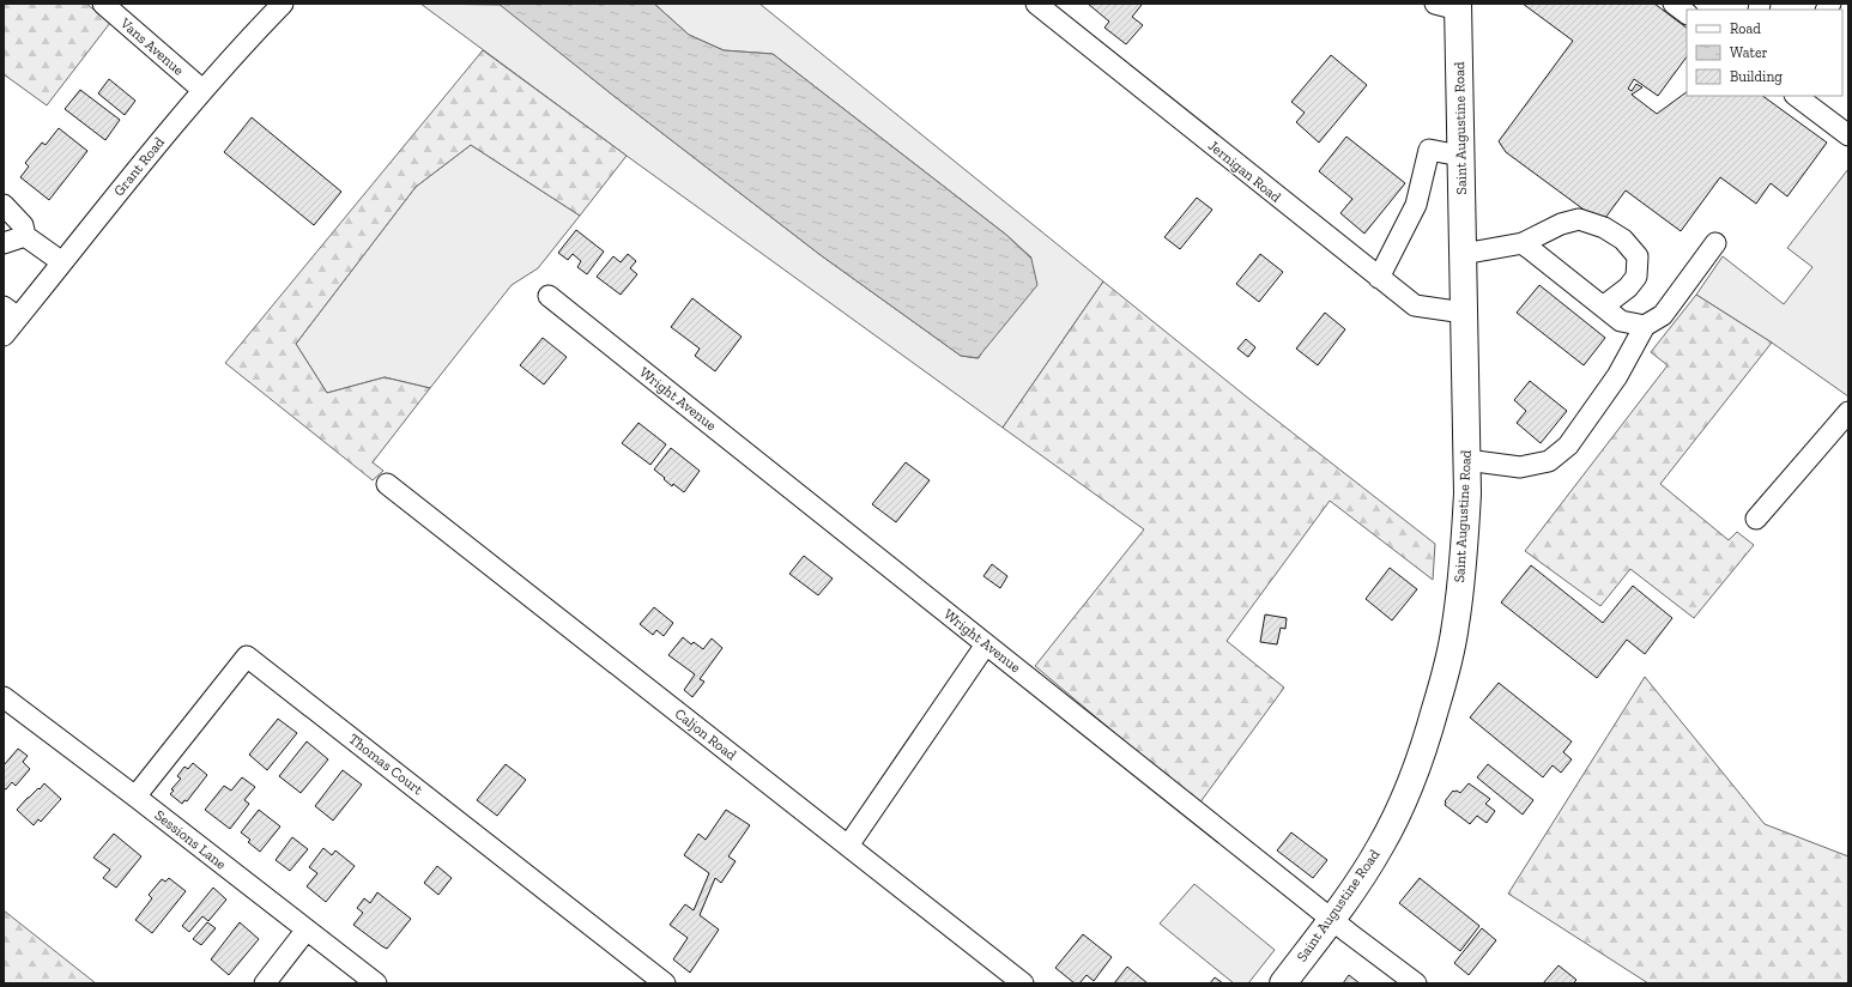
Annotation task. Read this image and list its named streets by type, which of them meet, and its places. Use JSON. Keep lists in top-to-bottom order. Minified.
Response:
{"streets":{"main road":["Saint Augustine Road"],"street":["Vans Avenue","Grant Road","Jernigan Road","Wright Avenue","Caljon Road","Thomas Court","Sessions Lane"]},"crossings":[["Vans Avenue","Grant Road"],["Saint Augustine Road","Jernigan Road"],["Saint Augustine Road","Wright Avenue"],["Thomas Court","Sessions Lane"]],"legend":["Road","Water","Building"]}
